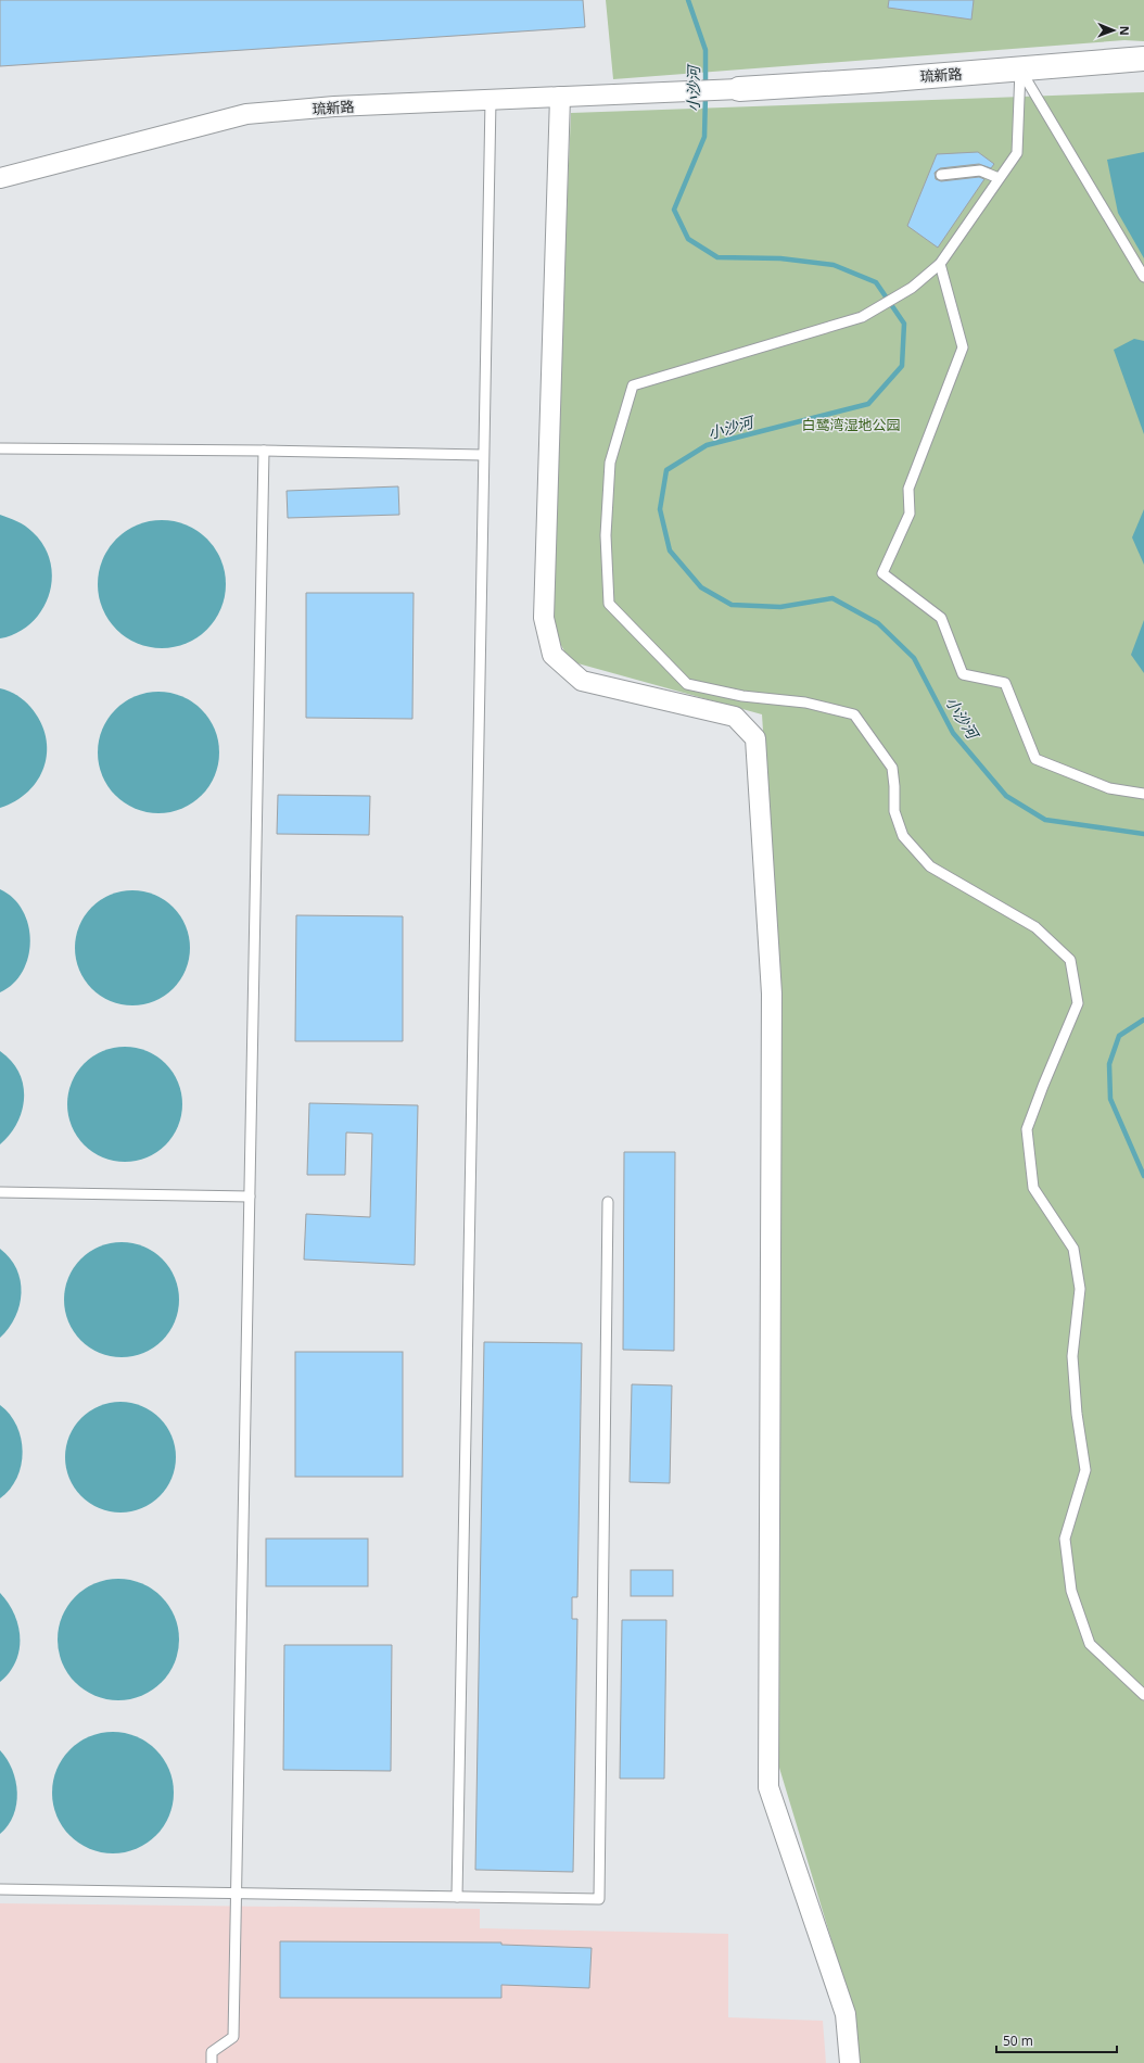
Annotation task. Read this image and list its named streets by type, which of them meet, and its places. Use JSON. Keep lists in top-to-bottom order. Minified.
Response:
{"streets":{"street":["琉新路"]},"water":["小沙河"],"parks":["白鹭湾湿地公园"],"scale_bar":"50 m","north":"right"}
